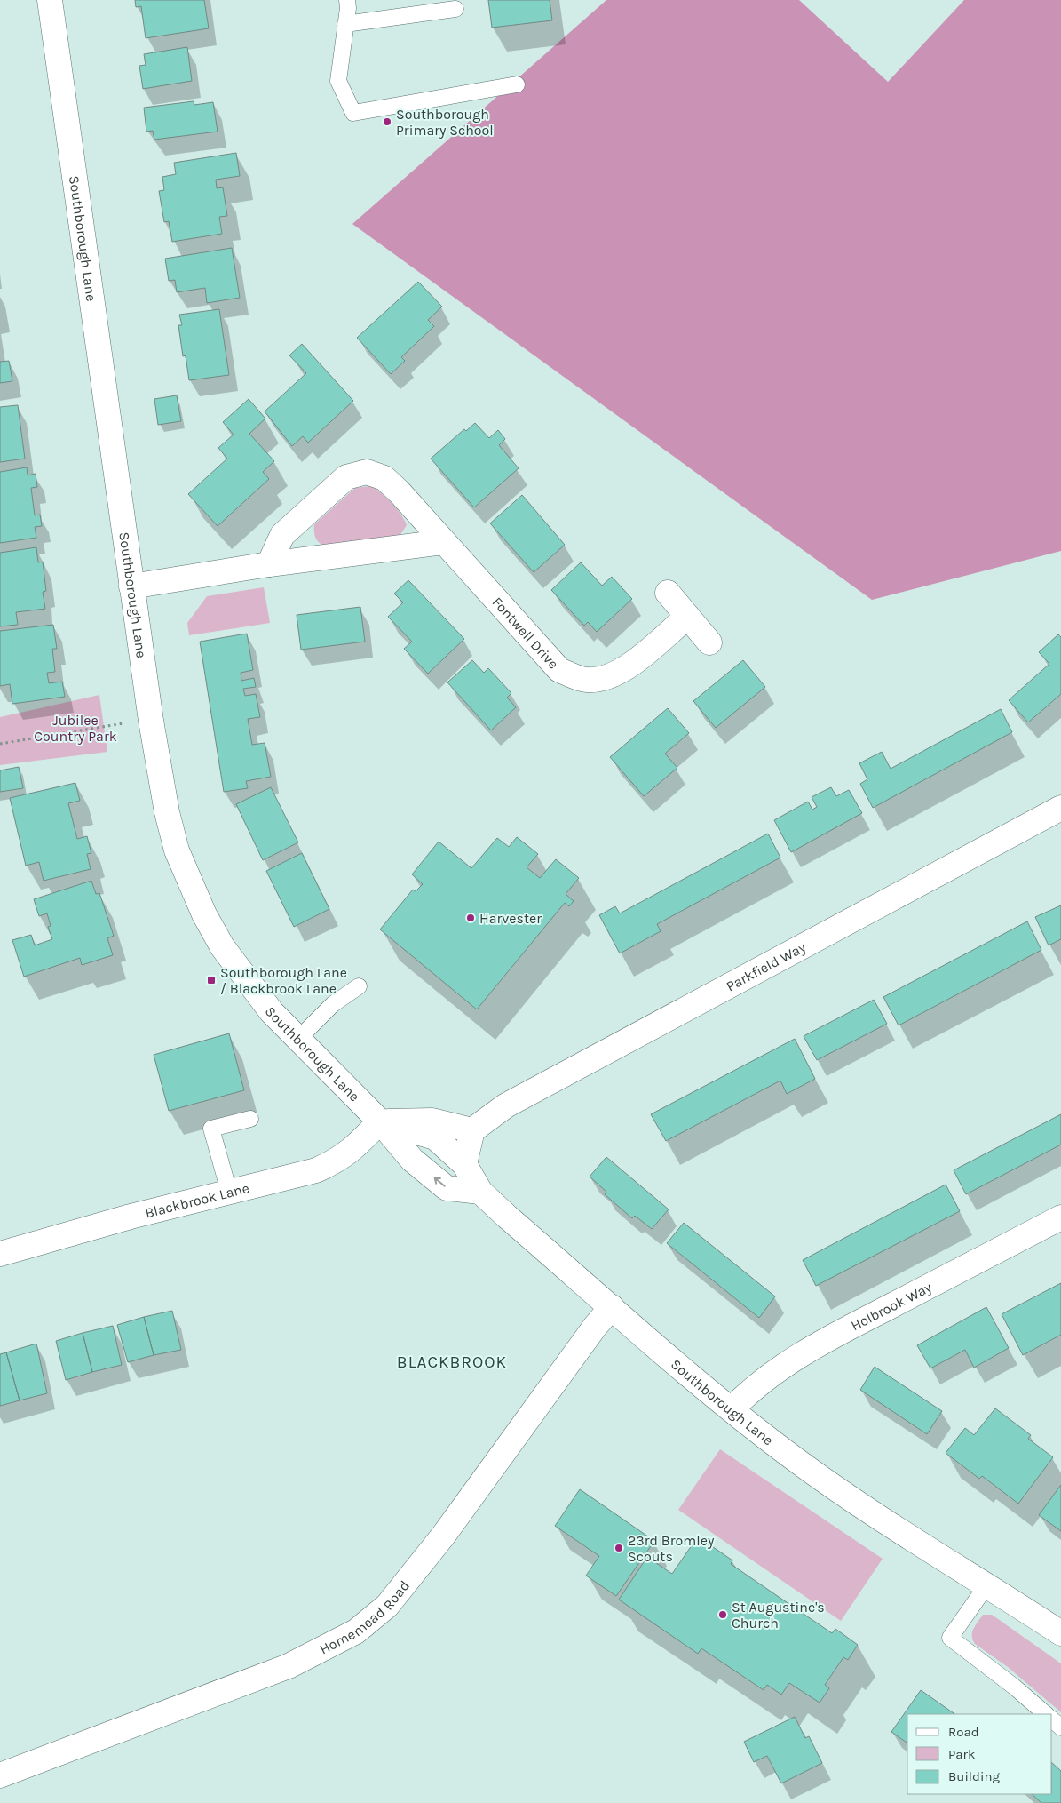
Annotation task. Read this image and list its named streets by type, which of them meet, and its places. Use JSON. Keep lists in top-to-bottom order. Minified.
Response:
{"streets":{"street":["Southborough Lane","Fontwell Drive","Parkfield Way","Blackbrook Lane","Holbrook Way","Homemead Road"]},"crossings":[["Southborough Lane","Blackbrook Lane"],["Southborough Lane","Holbrook Way"],["Southborough Lane","Homemead Road"]],"districts":["BLACKBROOK"],"parks":["Jubilee Country Park"],"places":{"other":["Southborough Primary School","Harvester","23rd Bromley Scouts","St Augustine's Church"],"transit":["Southborough Lane / Blackbrook Lane"]},"legend":["Road","Park","Building"]}
